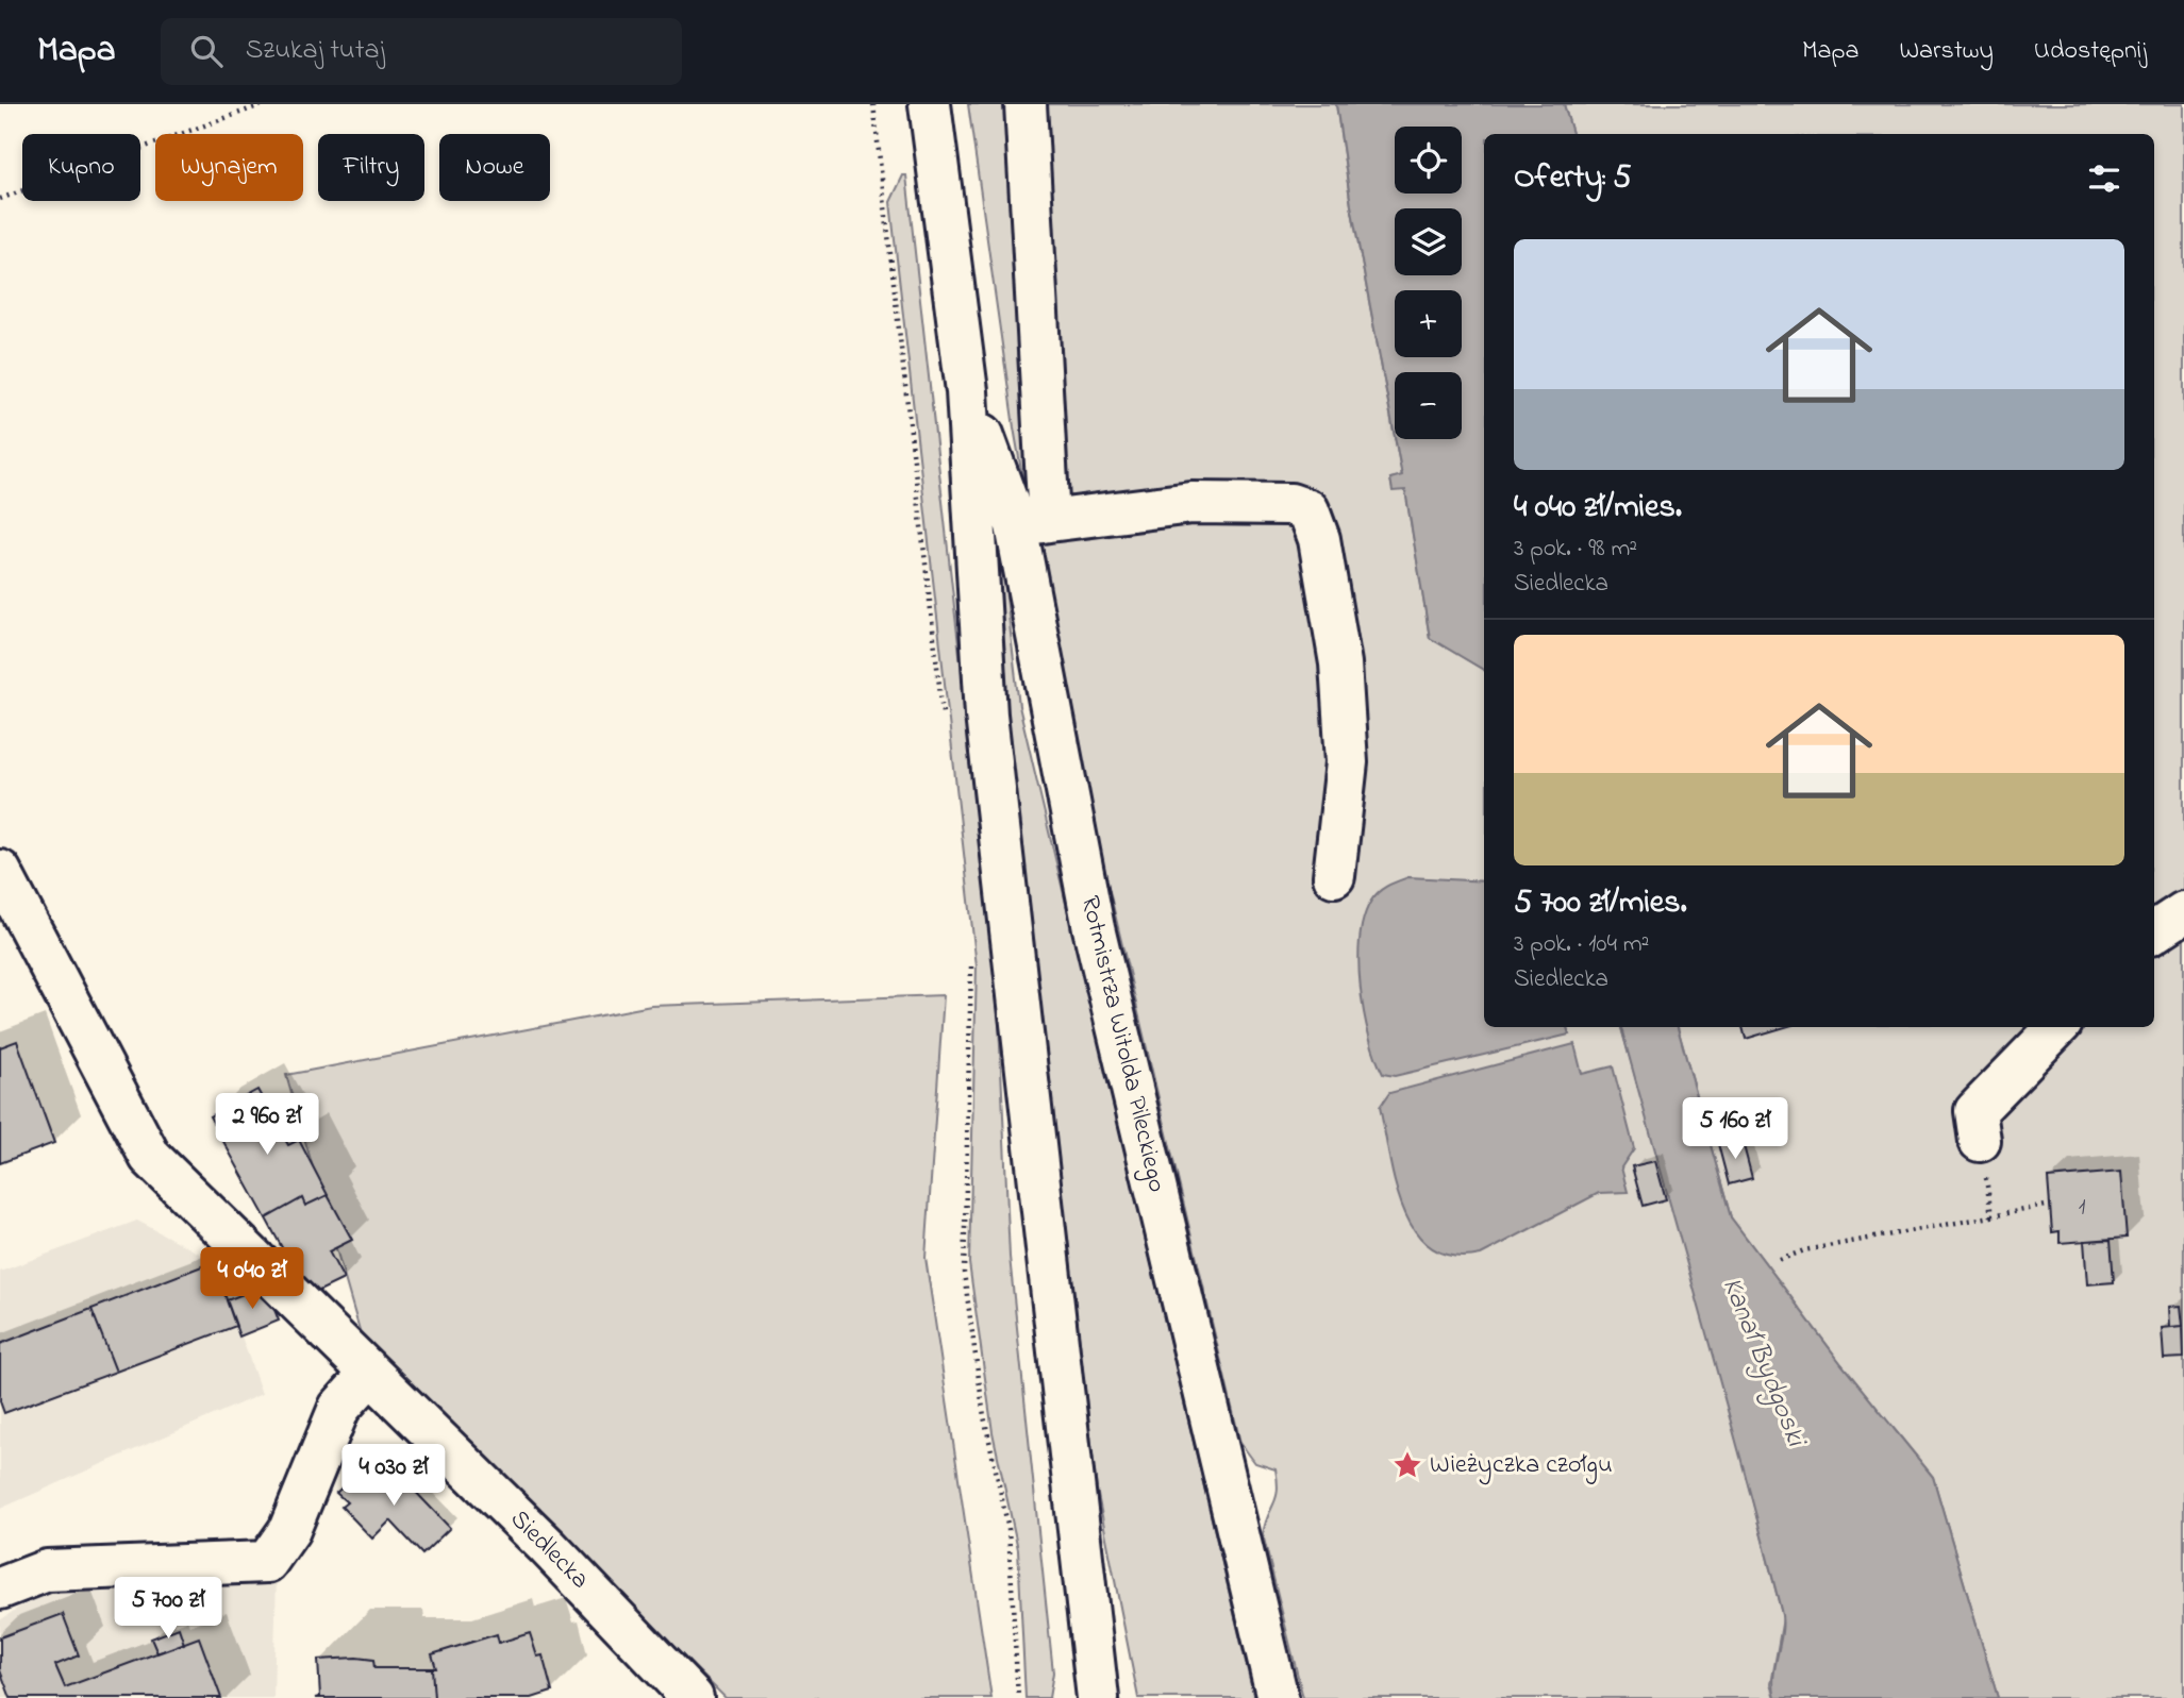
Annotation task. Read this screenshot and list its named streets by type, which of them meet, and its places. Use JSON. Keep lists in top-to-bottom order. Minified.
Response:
{"streets":{"main road":["Rotmistrza Witolda Pileckiego","Siedlecka"]},"water":["Kanał Bydgoski"],"places":{"place":["Wieżyczka czołgu"]},"house_numbers":["1"],"page":{"header":"Mapa","search":"Szukaj tutaj","nav":["Mapa","Warstwy","Udostępnij"],"map_buttons":["+","−"],"chip":["Kupno","Wynajem","Filtry","Nowe"],"heading":"Oferty: 5","list":[{"name":"4 040 zł/mies.","note":"3 pok. · 98 m² · Siedlecka"},{"name":"5 700 zł/mies.","note":"3 pok. · 104 m² · Siedlecka"}],"price":["2 960 zł","5 160 zł","4 040 zł","4 030 zł","5 700 zł"]}}
